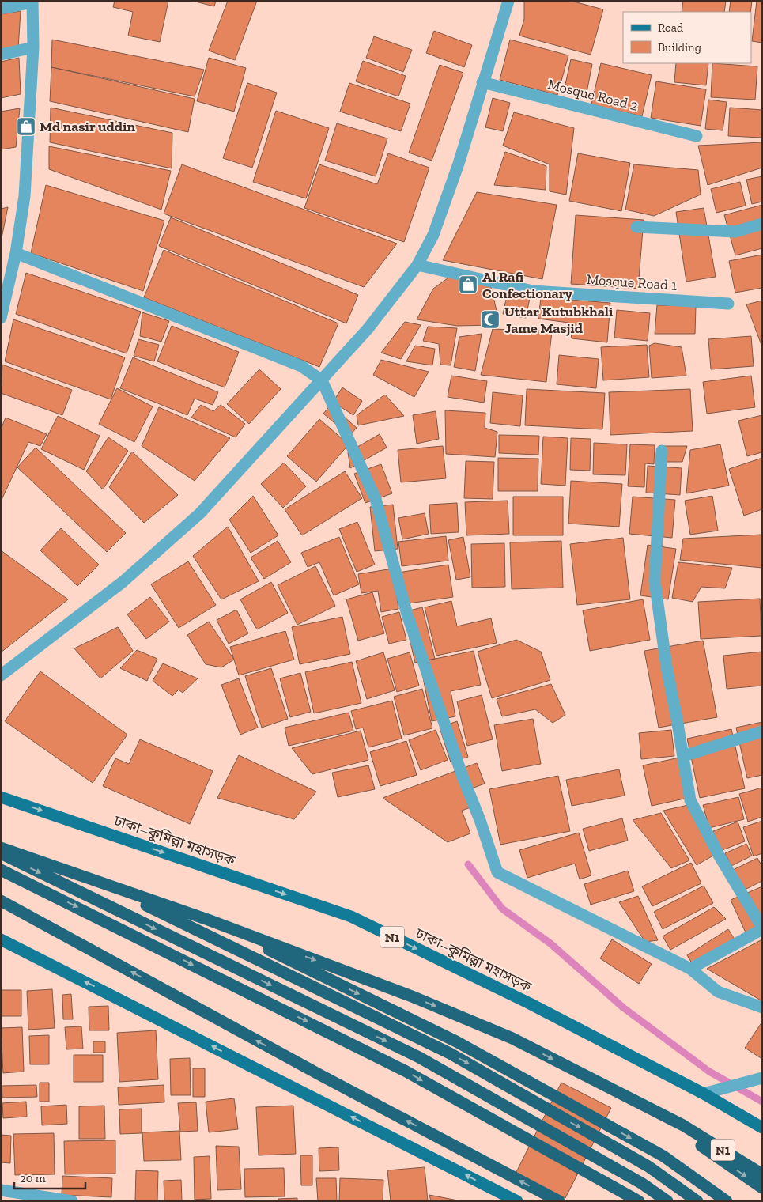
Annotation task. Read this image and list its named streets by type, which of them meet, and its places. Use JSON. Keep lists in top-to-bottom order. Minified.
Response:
{"streets":{"highway":["N1"],"main road":["ঢাকা–কুমিল্লা মহাসড়ক"],"street":["Mosque Road 2","Mosque Road 1"]},"one_way":["ঢাকা–কুমিল্লা মহাসড়ক"],"places":{"shop":["Md nasir uddin","Al Rafi Confectionary"],"mosque":["Uttar Kutubkhali Jame Masjid"]},"legend":["Road","Building"],"scale_bar":"20 m"}
